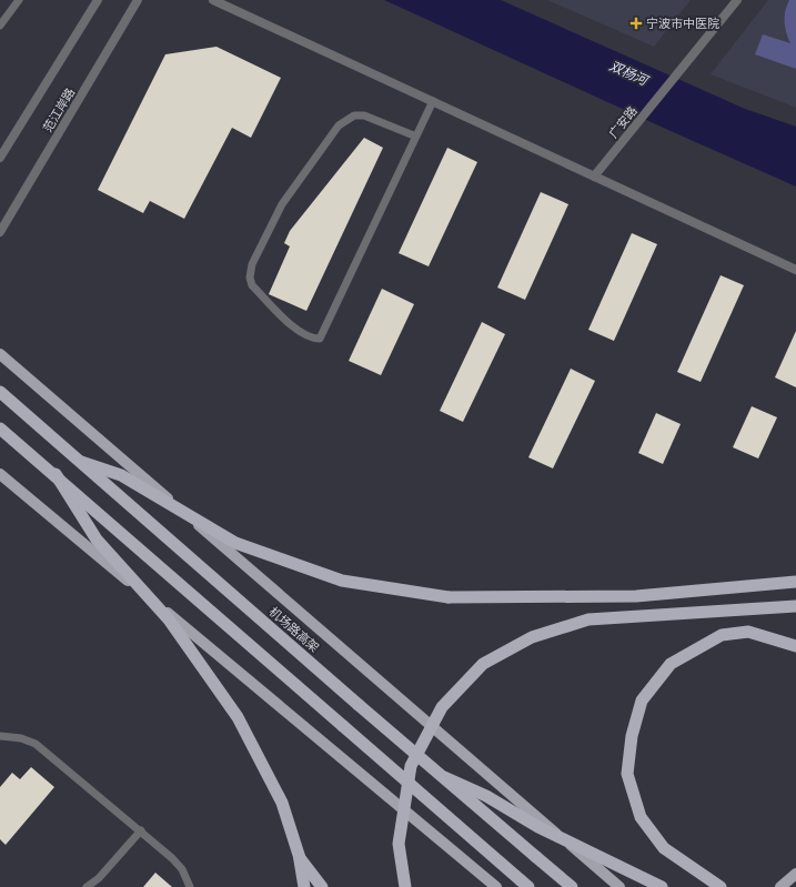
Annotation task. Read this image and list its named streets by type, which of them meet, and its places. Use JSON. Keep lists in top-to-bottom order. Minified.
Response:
{"streets":{"highway":["机场路高架"],"street":["范江岸路","广安路"]},"water":["双杨河"],"places":{"health":["宁波市中医院"]}}
